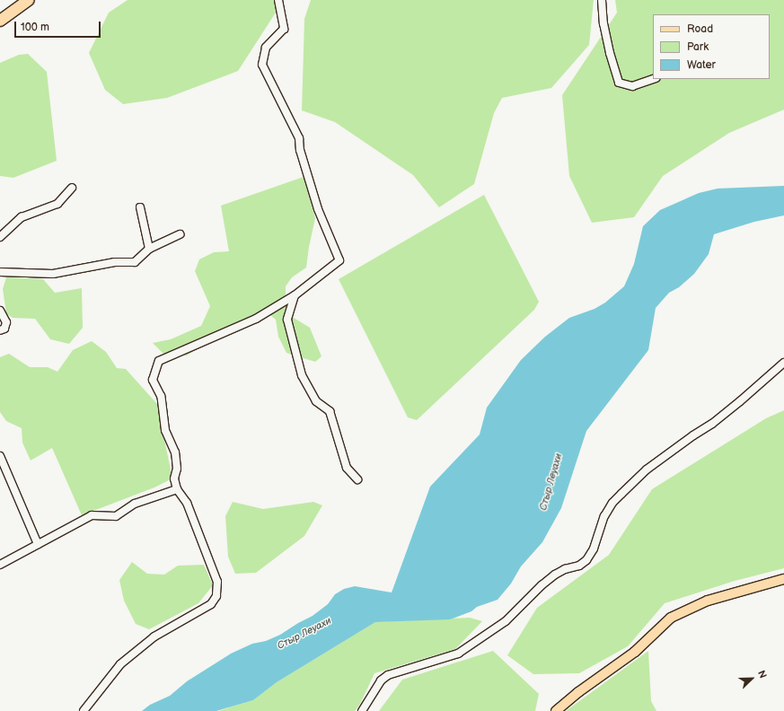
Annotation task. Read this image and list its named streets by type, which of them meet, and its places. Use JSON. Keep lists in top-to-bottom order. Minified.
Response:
{"water":["Стыр Леуахи"],"legend":["Road","Park","Water"],"scale_bar":"100 m","north":"top right"}
